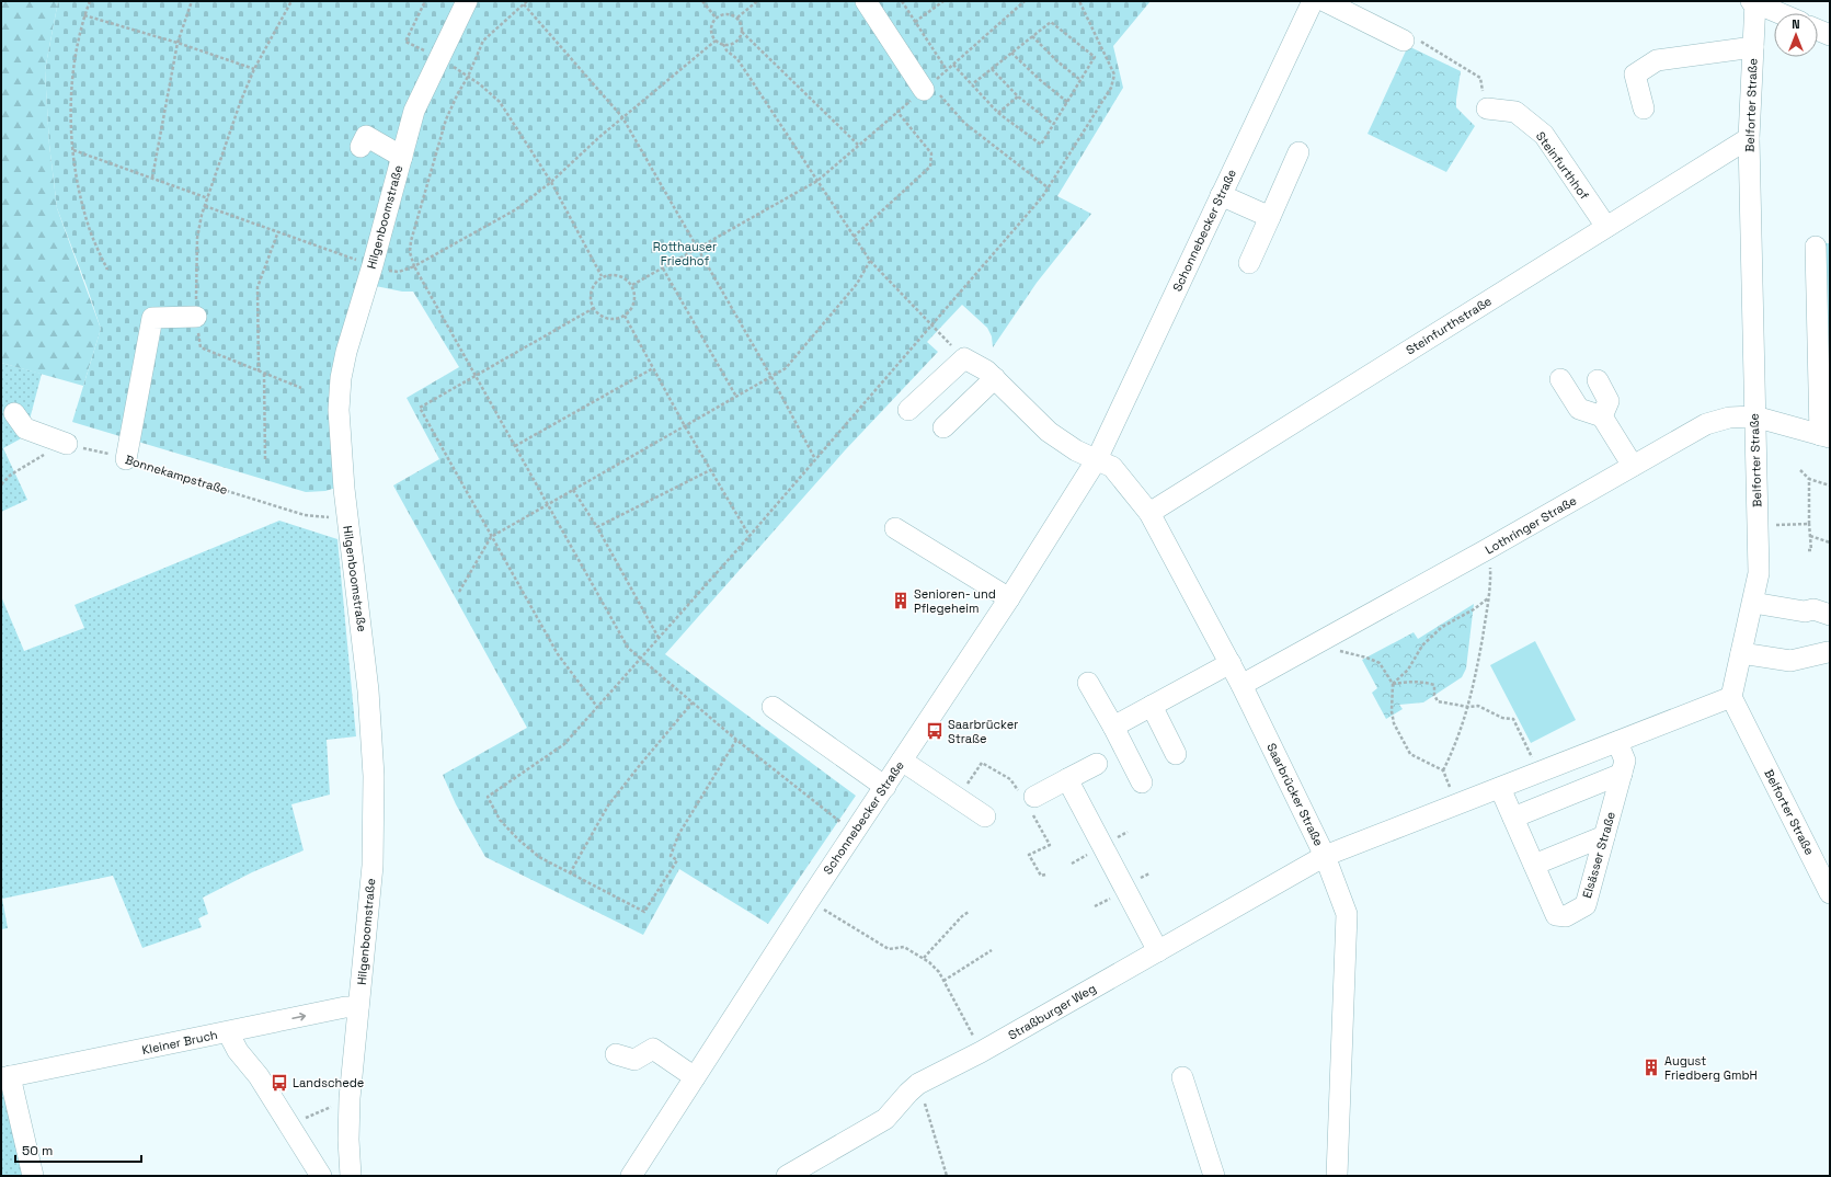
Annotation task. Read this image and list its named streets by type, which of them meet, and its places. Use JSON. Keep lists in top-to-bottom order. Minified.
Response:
{"streets":{"street":["Belforter Straße","Steinfurthhof","Hilgenboomstraße","Schonnebecker Straße","Steinfurthstraße","Lothringer Straße","Saarbrücker Straße","Elsässer Straße","Straßburger Weg","Kleiner Bruch"],"path":["Bonnekampstraße"]},"crossings":[["Belforter Straße","Steinfurthstraße"],["Belforter Straße","Lothringer Straße"],["Steinfurthhof","Steinfurthstraße"],["Hilgenboomstraße","Bonnekampstraße"],["Hilgenboomstraße","Kleiner Bruch"],["Schonnebecker Straße","Saarbrücker Straße"],["Steinfurthstraße","Saarbrücker Straße"],["Lothringer Straße","Saarbrücker Straße"],["Saarbrücker Straße","Straßburger Weg"]],"one_way":["Kleiner Bruch"],"parks":["Rotthauser Friedhof"],"places":{"building":["Senioren- und Pflegeheim","August Friedberg GmbH"],"bus stop":["Saarbrücker Straße","Landschede"]},"scale_bar":"50 m","north":"top"}
